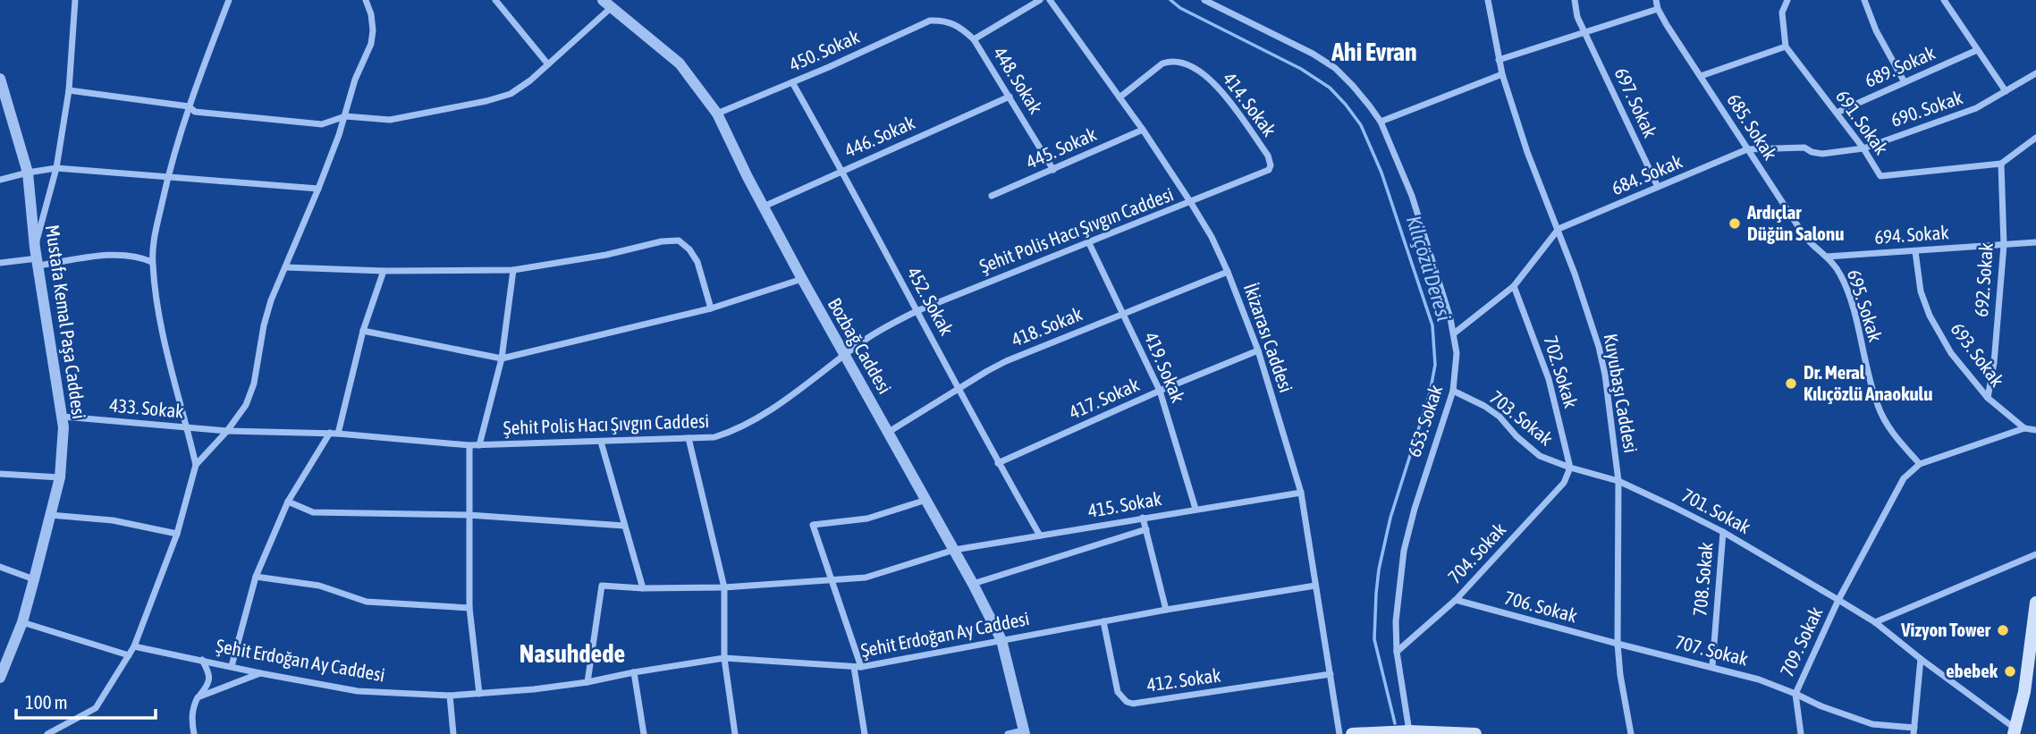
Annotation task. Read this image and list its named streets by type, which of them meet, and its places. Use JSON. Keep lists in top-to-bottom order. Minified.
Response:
{"streets":{"street":["450. Sokak","689. Sokak","448. Sokak","697. Sokak","414. Sokak","690. Sokak","691. Sokak","685. Sokak","446. Sokak","445. Sokak","684. Sokak","Şehit Polis Hacı Şıvgın Caddesi","694. Sokak","692. Sokak","452. Sokak","695. Sokak","Mustafa Kemal Paşa Caddesi","418. Sokak","İkizarası Caddesi","Bozbağ Caddesi","693. Sokak","419. Sokak","702. Sokak","Kuyubaşı Caddesi","417. Sokak","433. Sokak","703. Sokak","653. Sokak","415. Sokak","701. Sokak","704. Sokak","708. Sokak","706. Sokak","Şehit Erdoğan Ay Caddesi","709. Sokak","707. Sokak","412. Sokak"]},"crossings":[["450. Sokak","448. Sokak"],["450. Sokak","452. Sokak"],["450. Sokak","Bozbağ Caddesi"],["689. Sokak","691. Sokak"],["448. Sokak","446. Sokak"],["448. Sokak","445. Sokak"],["697. Sokak","684. Sokak"],["414. Sokak","Şehit Polis Hacı Şıvgın Caddesi"],["414. Sokak","İkizarası Caddesi"],["690. Sokak","691. Sokak"],["690. Sokak","685. Sokak"],["690. Sokak","684. Sokak"],["691. Sokak","692. Sokak"],["685. Sokak","684. Sokak"],["685. Sokak","694. Sokak"],["685. Sokak","695. Sokak"],["446. Sokak","452. Sokak"],["446. Sokak","Bozbağ Caddesi"],["445. Sokak","İkizarası Caddesi"],["684. Sokak","Kuyubaşı Caddesi"],["Şehit Polis Hacı Şıvgın Caddesi","452. Sokak"],["Şehit Polis Hacı Şıvgın Caddesi","İkizarası Caddesi"],["Şehit Polis Hacı Şıvgın Caddesi","Bozbağ Caddesi"],["Şehit Polis Hacı Şıvgın Caddesi","419. Sokak"],["Şehit Polis Hacı Şıvgın Caddesi","433. Sokak"],["694. Sokak","692. Sokak"],["694. Sokak","695. Sokak"],["694. Sokak","693. Sokak"],["692. Sokak","693. Sokak"],["452. Sokak","418. Sokak"],["452. Sokak","417. Sokak"],["452. Sokak","415. Sokak"],["695. Sokak","709. Sokak"],["Mustafa Kemal Paşa Caddesi","433. Sokak"],["418. Sokak","İkizarası Caddesi"],["418. Sokak","Bozbağ Caddesi"],["418. Sokak","419. Sokak"],["İkizarası Caddesi","417. Sokak"],["İkizarası Caddesi","415. Sokak"],["İkizarası Caddesi","Şehit Erdoğan Ay Caddesi"],["İkizarası Caddesi","412. Sokak"],["Bozbağ Caddesi","415. Sokak"],["Bozbağ Caddesi","Şehit Erdoğan Ay Caddesi"],["419. Sokak","417. Sokak"],["419. Sokak","415. Sokak"],["702. Sokak","703. Sokak"],["702. Sokak","701. Sokak"],["702. Sokak","704. Sokak"],["Kuyubaşı Caddesi","701. Sokak"],["Kuyubaşı Caddesi","706. Sokak"],["Kuyubaşı Caddesi","707. Sokak"],["703. Sokak","653. Sokak"],["703. Sokak","701. Sokak"],["703. Sokak","704. Sokak"],["653. Sokak","704. Sokak"],["415. Sokak","Şehit Erdoğan Ay Caddesi"],["701. Sokak","704. Sokak"],["701. Sokak","708. Sokak"],["701. Sokak","709. Sokak"],["704. Sokak","706. Sokak"],["708. Sokak","707. Sokak"],["706. Sokak","707. Sokak"],["Şehit Erdoğan Ay Caddesi","412. Sokak"],["709. Sokak","707. Sokak"]],"districts":["Ahi Evran","Nasuhdede"],"water":["Kılıçözü Deresi"],"places":["Ardıçlar Düğün Salonu","Dr. Meral Kılıçözlü Anaokulu","Vizyon Tower","ebebek"],"scale_bar":"100 m"}
